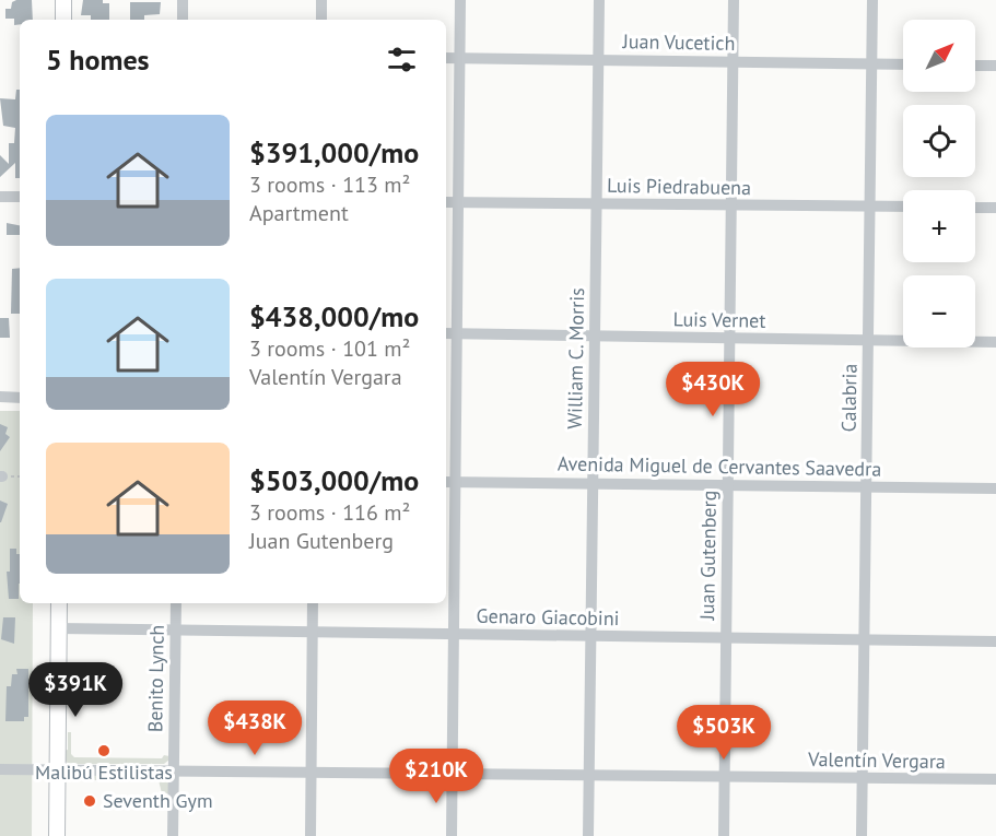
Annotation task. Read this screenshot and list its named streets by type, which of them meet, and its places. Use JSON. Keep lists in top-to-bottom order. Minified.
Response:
{"streets":{"street":["Juan Vucetich","Luis Piedrabuena","Luis Vernet","William C. Morris","Calabria","Avenida Miguel de Cervantes Saavedra","Juan Gutenberg","Genaro Giacobini","Benito Lynch","Valentín Vergara"]},"crossings":[["Juan Vucetich","William C. Morris"],["Juan Vucetich","Calabria"],["Juan Vucetich","Juan Gutenberg"],["Luis Piedrabuena","William C. Morris"],["Luis Piedrabuena","Calabria"],["Luis Piedrabuena","Juan Gutenberg"],["Luis Vernet","William C. Morris"],["Luis Vernet","Calabria"],["Luis Vernet","Juan Gutenberg"],["William C. Morris","Avenida Miguel de Cervantes Saavedra"],["William C. Morris","Genaro Giacobini"],["William C. Morris","Valentín Vergara"],["Calabria","Avenida Miguel de Cervantes Saavedra"],["Calabria","Genaro Giacobini"],["Calabria","Valentín Vergara"],["Avenida Miguel de Cervantes Saavedra","Juan Gutenberg"],["Juan Gutenberg","Genaro Giacobini"],["Juan Gutenberg","Valentín Vergara"],["Genaro Giacobini","Benito Lynch"],["Benito Lynch","Valentín Vergara"]],"places":["Malibú Estilistas","Seventh Gym"],"north":"top right","page":{"map_buttons":["+","−"],"heading":"5 homes","list":[{"name":"$391,000/mo","note":"3 rooms · 113 m² · Apartment"},{"name":"$438,000/mo","note":"3 rooms · 101 m² · Valentín Vergara"},{"name":"$503,000/mo","note":"3 rooms · 116 m² · Juan Gutenberg"}],"price":["$430K","$391K","$438K","$503K","$210K"]}}
